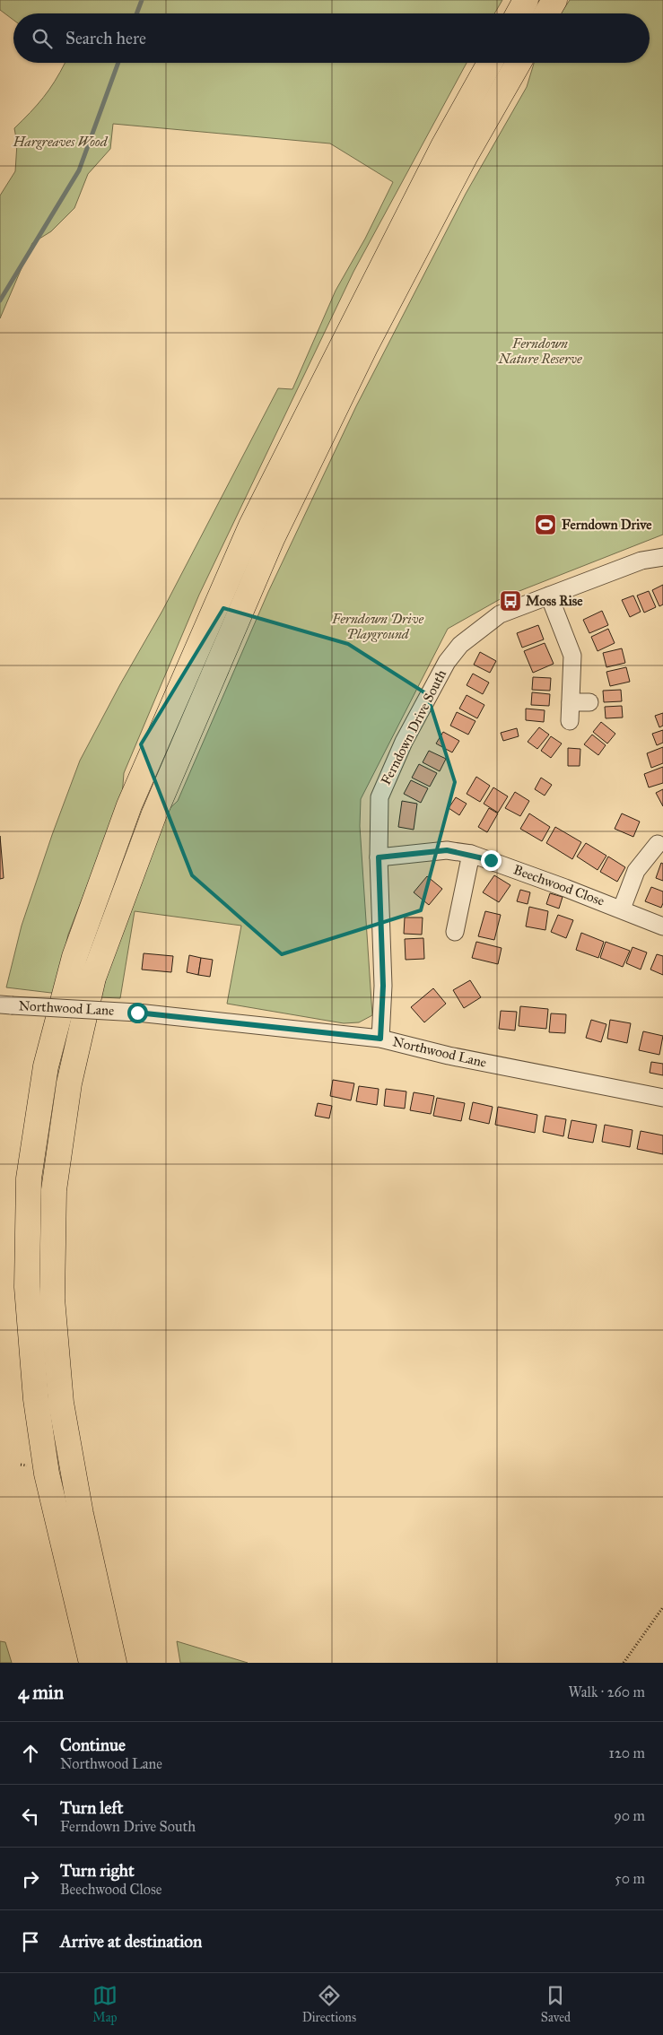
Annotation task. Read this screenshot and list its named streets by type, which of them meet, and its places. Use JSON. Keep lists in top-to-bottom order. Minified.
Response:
{"streets":{"street":["Ferndown Drive South","Beechwood Close","Northwood Lane"]},"crossings":[["Ferndown Drive South","Beechwood Close"],["Ferndown Drive South","Northwood Lane"]],"parks":["Hargreaves Wood","Ferndown Nature Reserve","Ferndown Drive Playground"],"places":{"sports":["Ferndown Drive"],"bus stop":["Moss Rise"]},"page":{"search":"Search here","heading":["4 min","Walk · 260 m"],"list":[["Continue","Northwood Lane","120 m"],["Turn left","Ferndown Drive South","90 m"],["Turn right","Beechwood Close","50 m"],"Arrive at destination"],"nav":["Map","Directions","Saved"]}}
